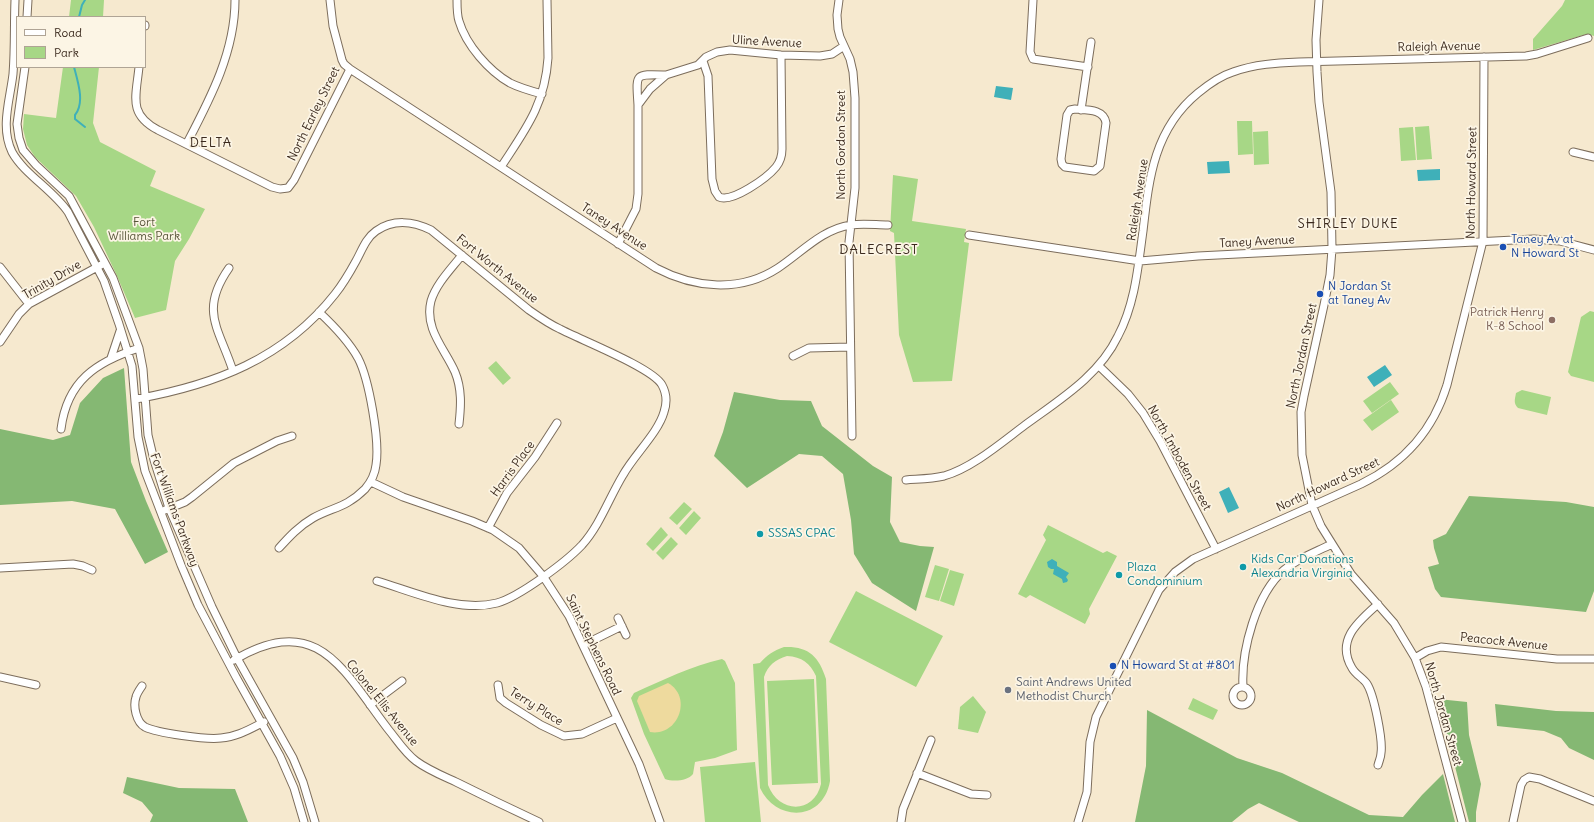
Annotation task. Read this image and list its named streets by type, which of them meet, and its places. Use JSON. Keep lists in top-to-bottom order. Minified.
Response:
{"streets":{"street":["Uline Avenue","Raleigh Avenue","North Earley Street","North Gordon Street","North Howard Street","Taney Avenue","Fort Worth Avenue","Trinity Drive","North Jordan Street","North Imboden Street","Harris Place","Fort Williams Parkway","Peacock Avenue","Saint Stephens Road","Colonel Ellis Avenue","Terry Place"]},"crossings":[["Uline Avenue","North Gordon Street"],["Raleigh Avenue","North Howard Street"],["Raleigh Avenue","Taney Avenue"],["Raleigh Avenue","North Jordan Street"],["Raleigh Avenue","North Imboden Street"],["North Earley Street","Taney Avenue"],["North Gordon Street","Taney Avenue"],["North Howard Street","Taney Avenue"],["North Howard Street","North Jordan Street"],["North Howard Street","North Imboden Street"],["Taney Avenue","North Jordan Street"],["Fort Worth Avenue","Fort Williams Parkway"],["Fort Worth Avenue","Saint Stephens Road"],["Trinity Drive","Fort Williams Parkway"],["North Jordan Street","Peacock Avenue"],["Harris Place","Saint Stephens Road"],["Fort Williams Parkway","Colonel Ellis Avenue"],["Saint Stephens Road","Terry Place"]],"districts":["DELTA","SHIRLEY DUKE","DALECREST"],"parks":["Fort Williams Park"],"places":["Taney Av at N Howard St","N Jordan St at Taney Av","Patrick Henry K-8 School","SSSAS CPAC","Kids Car Donations Alexandria Virginia","Plaza Condominium","N Howard St at #801","Saint Andrews United Methodist Church"],"legend":["Road","Park"]}
